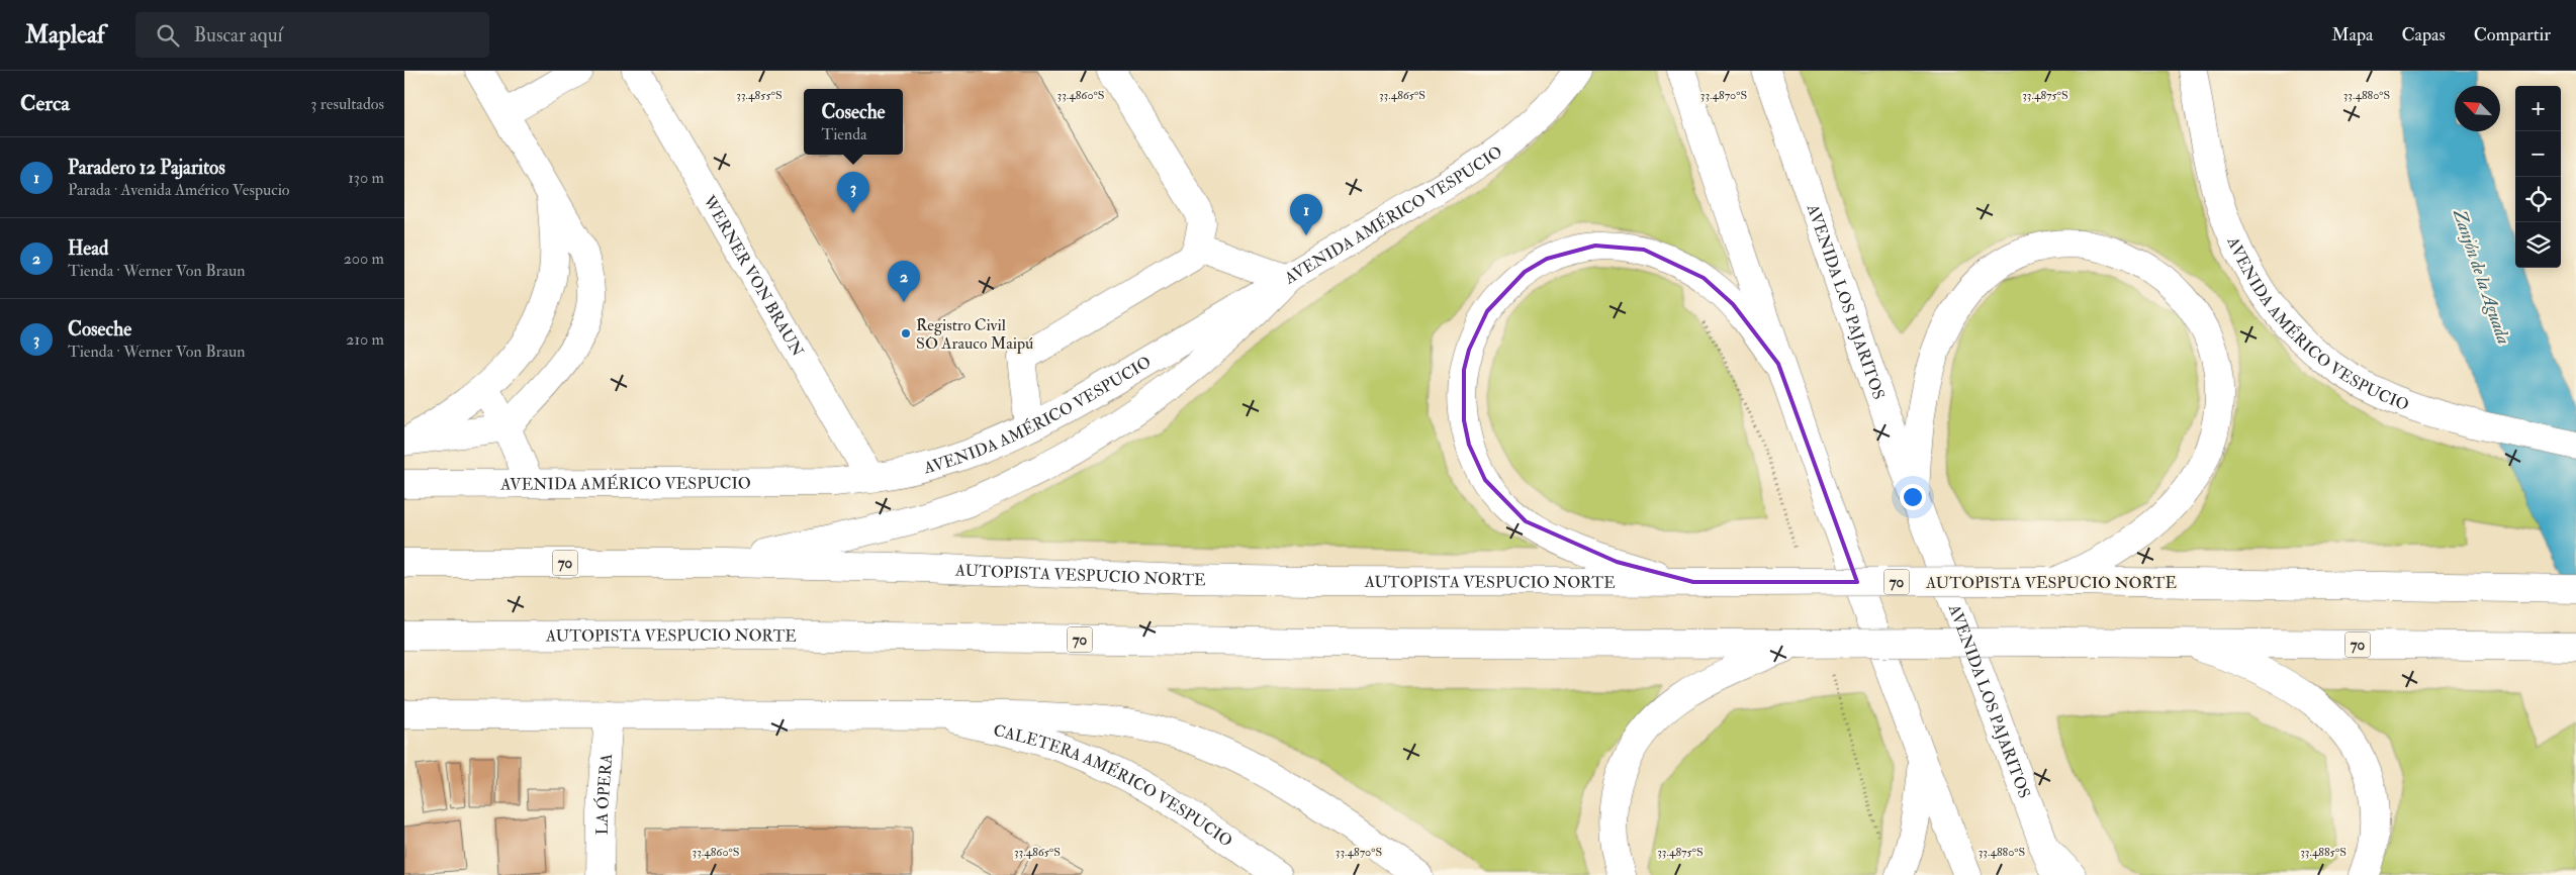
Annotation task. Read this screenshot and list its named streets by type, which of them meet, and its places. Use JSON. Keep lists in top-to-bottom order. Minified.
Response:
{"streets":{"main road":["AVENIDA AMÉRICO VESPUCIO","WERNER VON BRAUN","AVENIDA LOS PAJARITOS","70","AUTOPISTA VESPUCIO NORTE","CALETERA AMÉRICO VESPUCIO","LA ÓPERA"]},"crossings":[["AVENIDA AMÉRICO VESPUCIO","WERNER VON BRAUN"]],"water":["Zanjón de la Aguada"],"places":["Registro Civil SO Arauco Maipú"],"north":"top left","page":{"header":"Mapleaf","search":"Buscar aquí","nav":["Mapa","Capas","Compartir"],"heading":["Cerca","3 resultados"],"map_buttons":["+","−"],"popup":["Coseche","Tienda"],"list":[{"mark":"1","name":"Paradero 12 Pajaritos","note":"Parada · Avenida Américo Vespucio","value":"130 m"},{"mark":"2","name":"Head","note":"Tienda · Werner Von Braun","value":"200 m"},{"mark":"3","name":"Coseche","note":"Tienda · Werner Von Braun","value":"210 m"}],"pins":["3","1","2"]},"coordinates":["33.4855°S","33.4860°S","33.4865°S","33.4870°S","33.4875°S","33.4880°S","33.4885°S"]}
